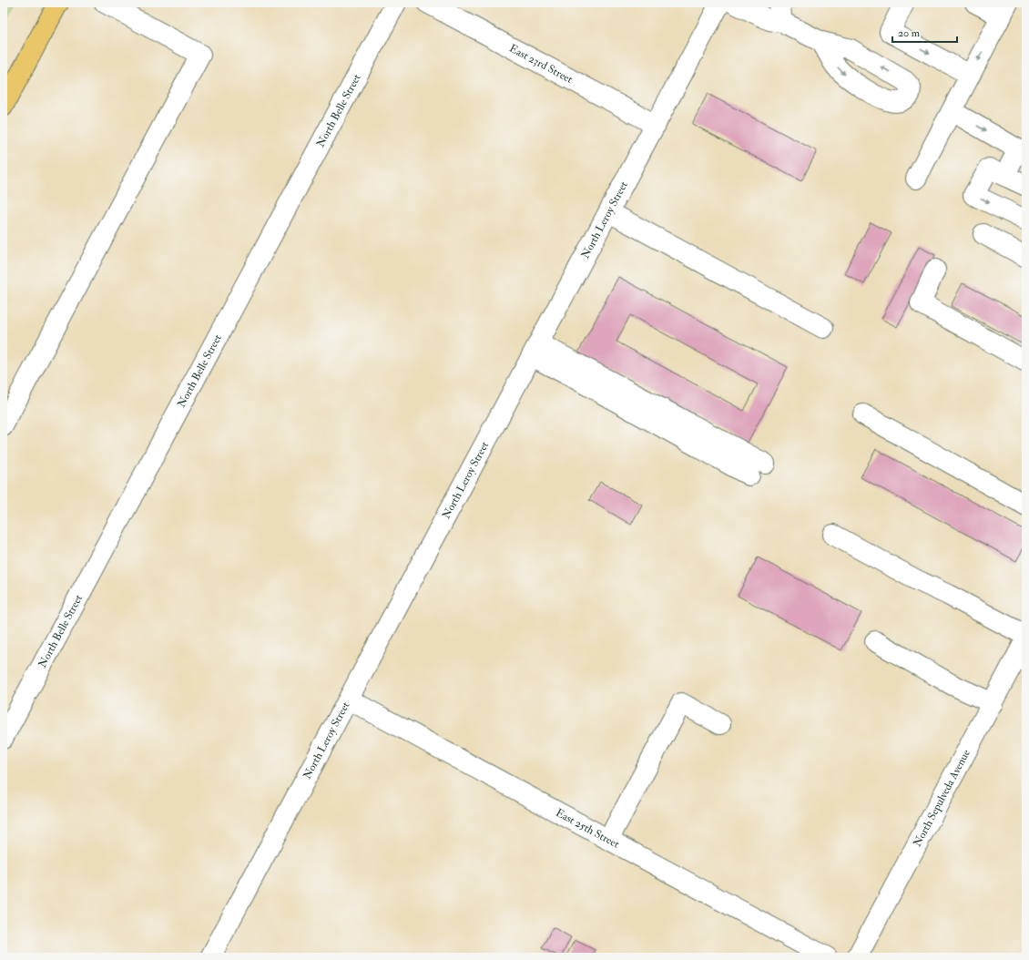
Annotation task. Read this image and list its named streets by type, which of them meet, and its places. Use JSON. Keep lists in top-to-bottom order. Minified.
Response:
{"streets":{"street":["East 23rd Street","North Belle Street","North Leroy Street","North Sepulveda Avenue","East 25th Street"]},"crossings":[["East 23rd Street","North Leroy Street"],["North Leroy Street","East 25th Street"]],"scale_bar":"20 m"}
